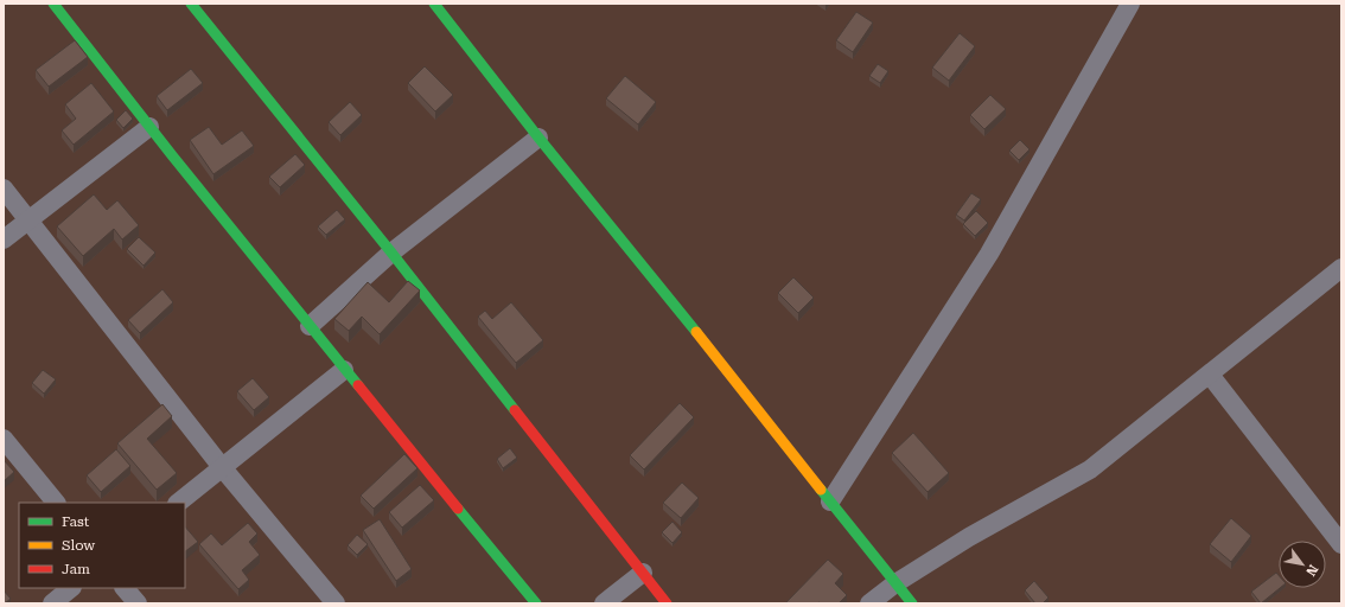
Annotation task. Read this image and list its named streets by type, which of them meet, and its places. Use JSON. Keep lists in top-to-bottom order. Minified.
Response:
{"legend":["Fast","Slow","Jam"],"north":"bottom right"}
